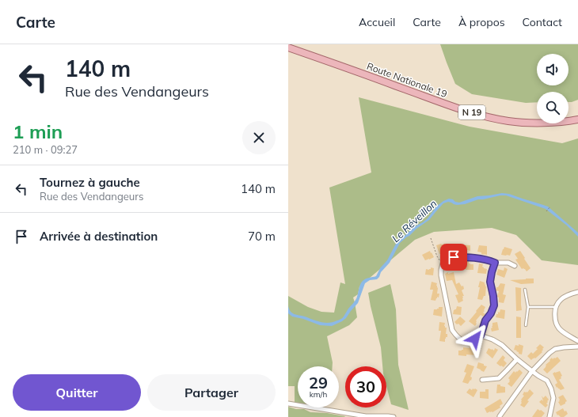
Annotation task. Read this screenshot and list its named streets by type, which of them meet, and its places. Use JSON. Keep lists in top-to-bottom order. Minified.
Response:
{"streets":{"main road":["Route Nationale 19","N 19"]},"water":["Le Réveillon"],"page":{"header":"Carte","nav":["Accueil","Carte","À propos","Contact"],"turn":["140 m","Rue des Vendangeurs"],"heading":["1 min","210 m · 09:27"],"list":[{"name":"Tournez à gauche","note":"Rue des Vendangeurs","value":"140 m"},{"name":"Arrivée à destination","value":"70 m"}],"speed":"29 km/h","limit":"30","buttons":["Quitter","Partager"]}}
